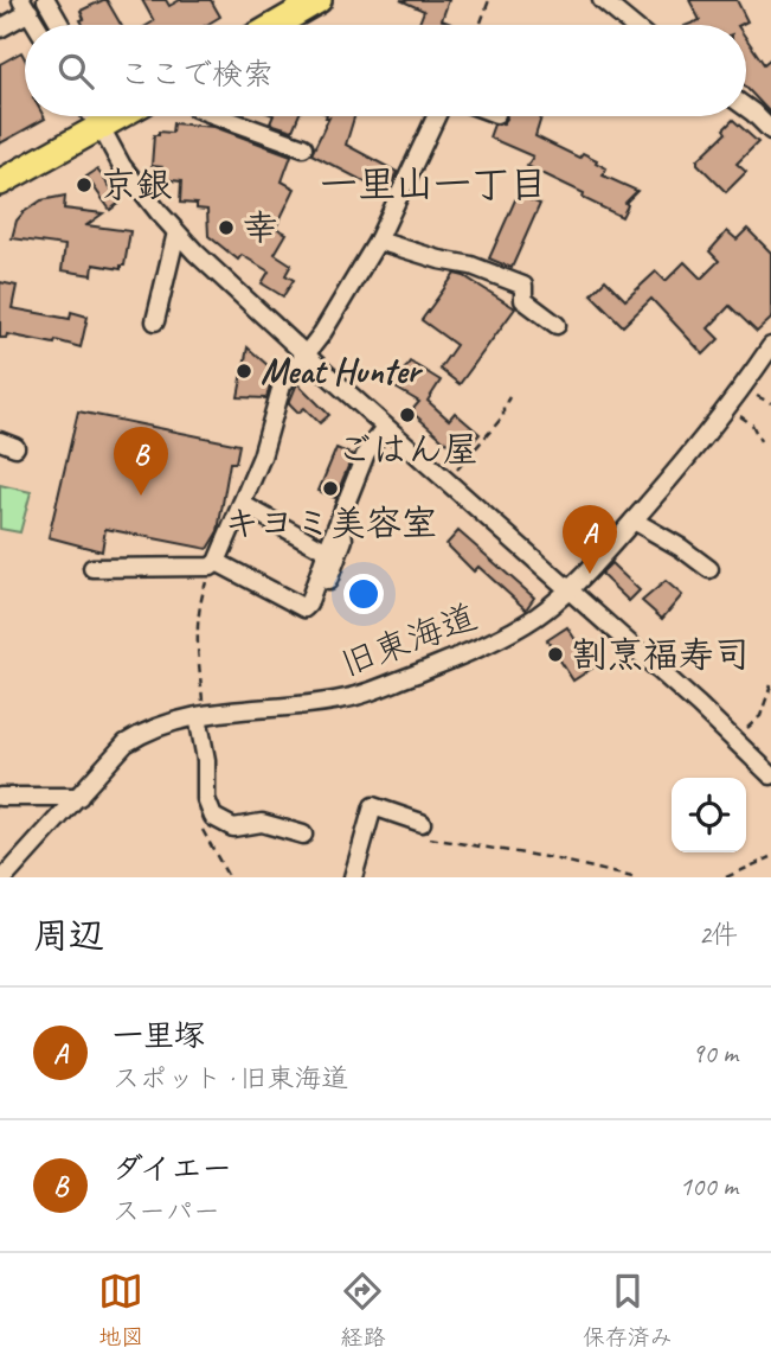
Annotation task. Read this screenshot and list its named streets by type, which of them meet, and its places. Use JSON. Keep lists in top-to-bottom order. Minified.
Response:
{"streets":{"street":["旧東海道"]},"districts":["一里山一丁目"],"places":["京銀","幸","Meat Hunter","ごはん屋","キヨミ美容室","割烹福寿司"],"page":{"search":"ここで検索","pins":["B","A"],"heading":["周辺","2件"],"list":[{"mark":"A","name":"一里塚","note":"スポット · 旧東海道","value":"90 m"},{"mark":"B","name":"ダイエー","note":"スーパー","value":"100 m"}],"nav":["地図","経路","保存済み"]}}
